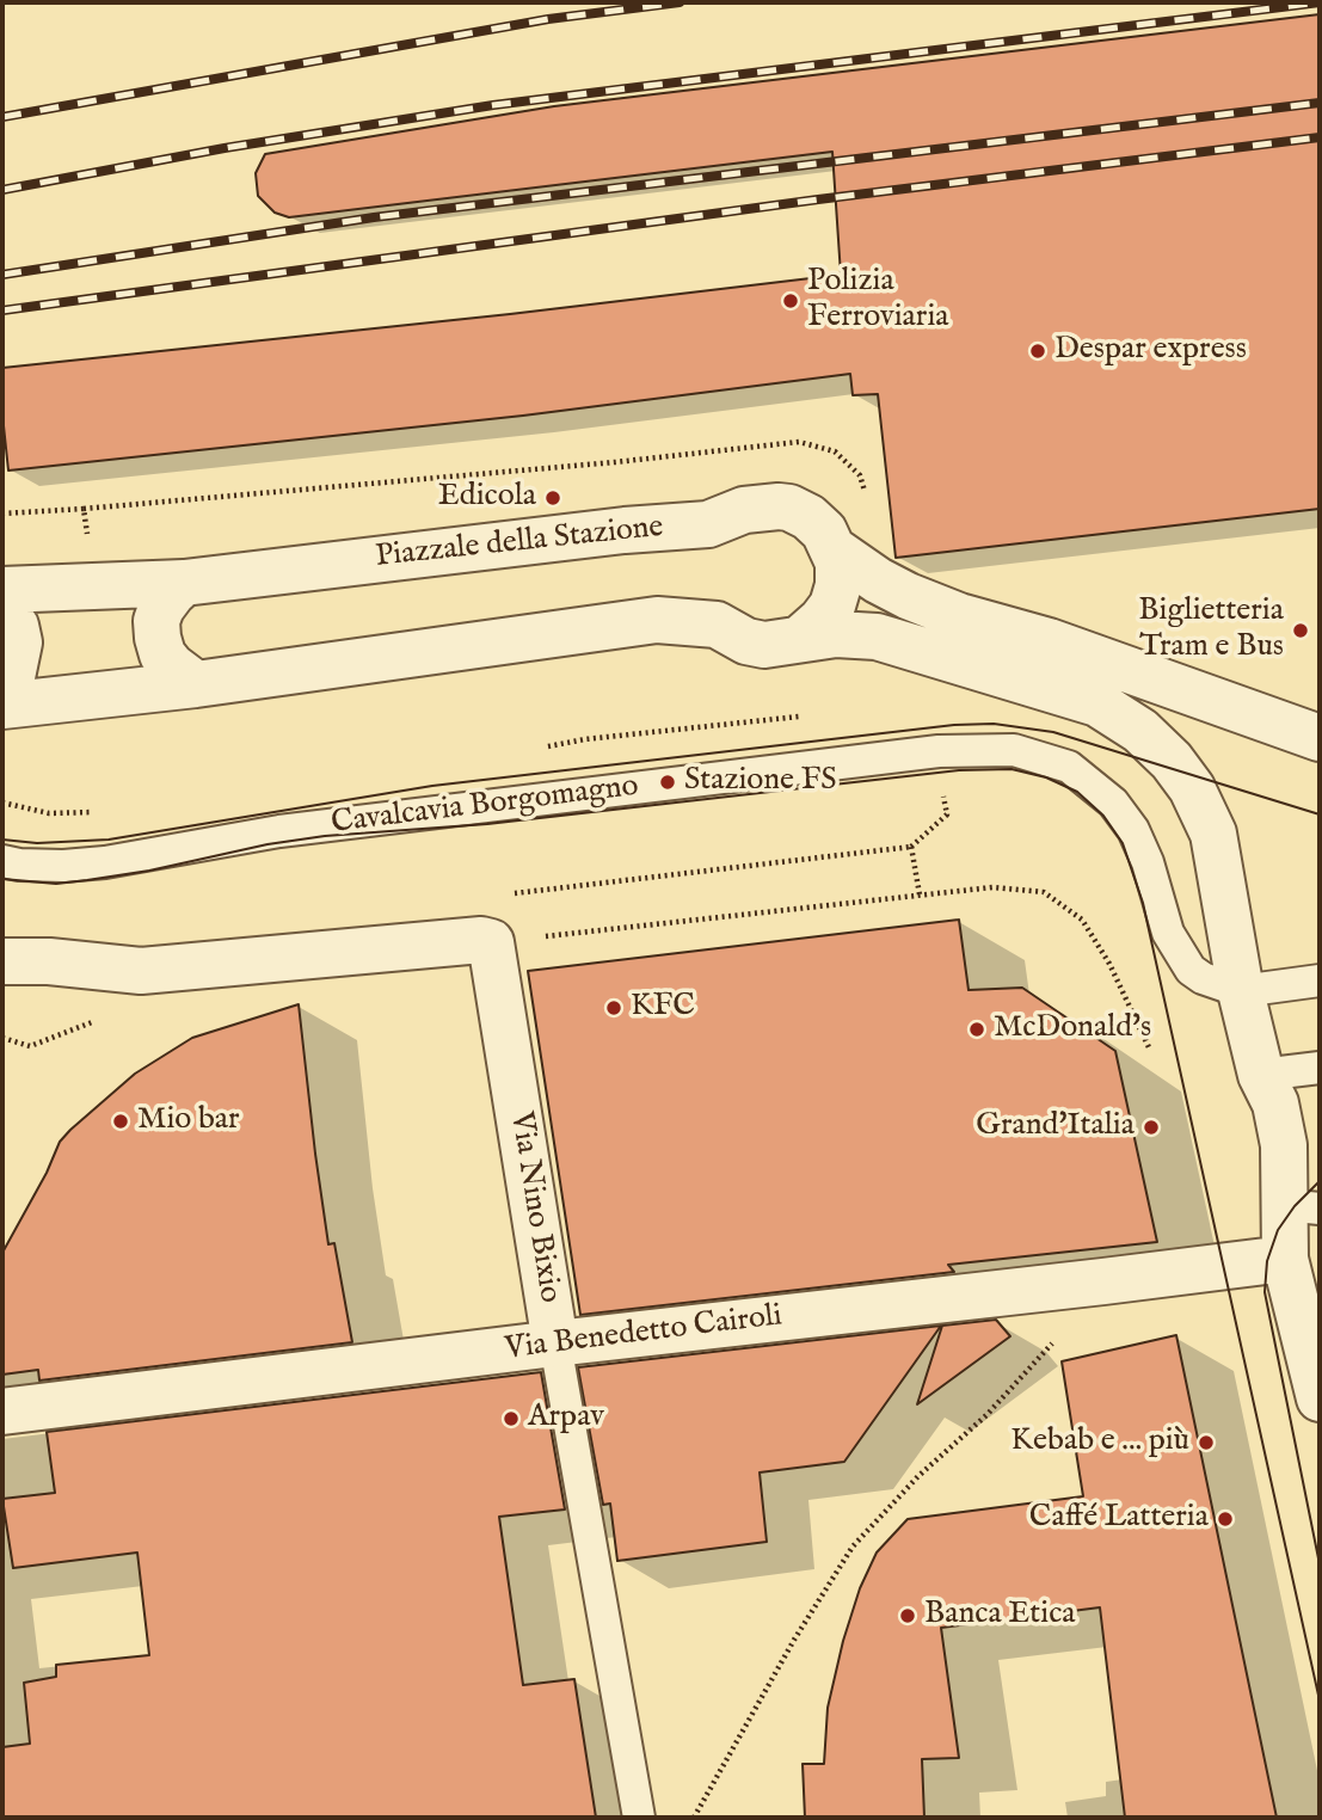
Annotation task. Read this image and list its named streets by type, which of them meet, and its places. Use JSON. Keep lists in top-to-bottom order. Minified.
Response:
{"streets":{"street":["Piazzale della Stazione","Via Nino Bixio","Via Benedetto Cairoli"],"lane":["Cavalcavia Borgomagno"]},"crossings":[["Via Nino Bixio","Via Benedetto Cairoli"]],"places":["Polizia Ferroviaria","Despar express","Edicola","Biglietteria Tram e Bus","Stazione FS","KFC","McDonald's","Mio bar","Grand'Italia","Arpav","Kebab e ... più","Caffé Latteria","Banca Etica"]}
